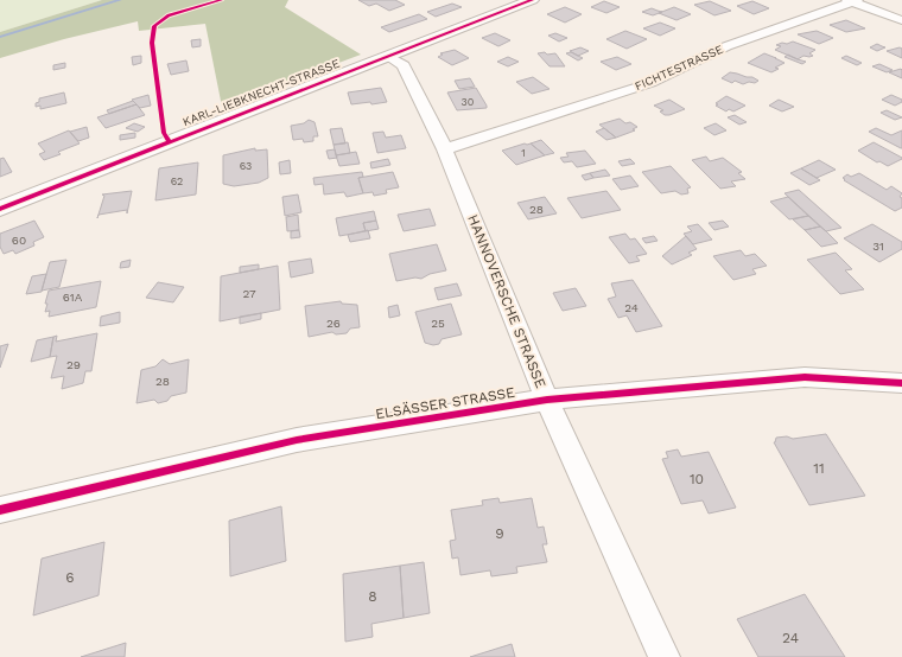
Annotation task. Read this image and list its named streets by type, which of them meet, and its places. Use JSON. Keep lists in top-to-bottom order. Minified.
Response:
{"streets":{"street":["FICHTESTRASSE","KARL-LIEBKNECHT-STRASSE","HANNOVERSCHE STRASSE","ELSÄSSER STRASSE"]},"crossings":[["FICHTESTRASSE","HANNOVERSCHE STRASSE"],["KARL-LIEBKNECHT-STRASSE","HANNOVERSCHE STRASSE"],["HANNOVERSCHE STRASSE","ELSÄSSER STRASSE"]],"house_numbers":["30","1","63","62","28","60","31","27","61A","24","26","25","29","28","11","10","9","6","8","24"]}
